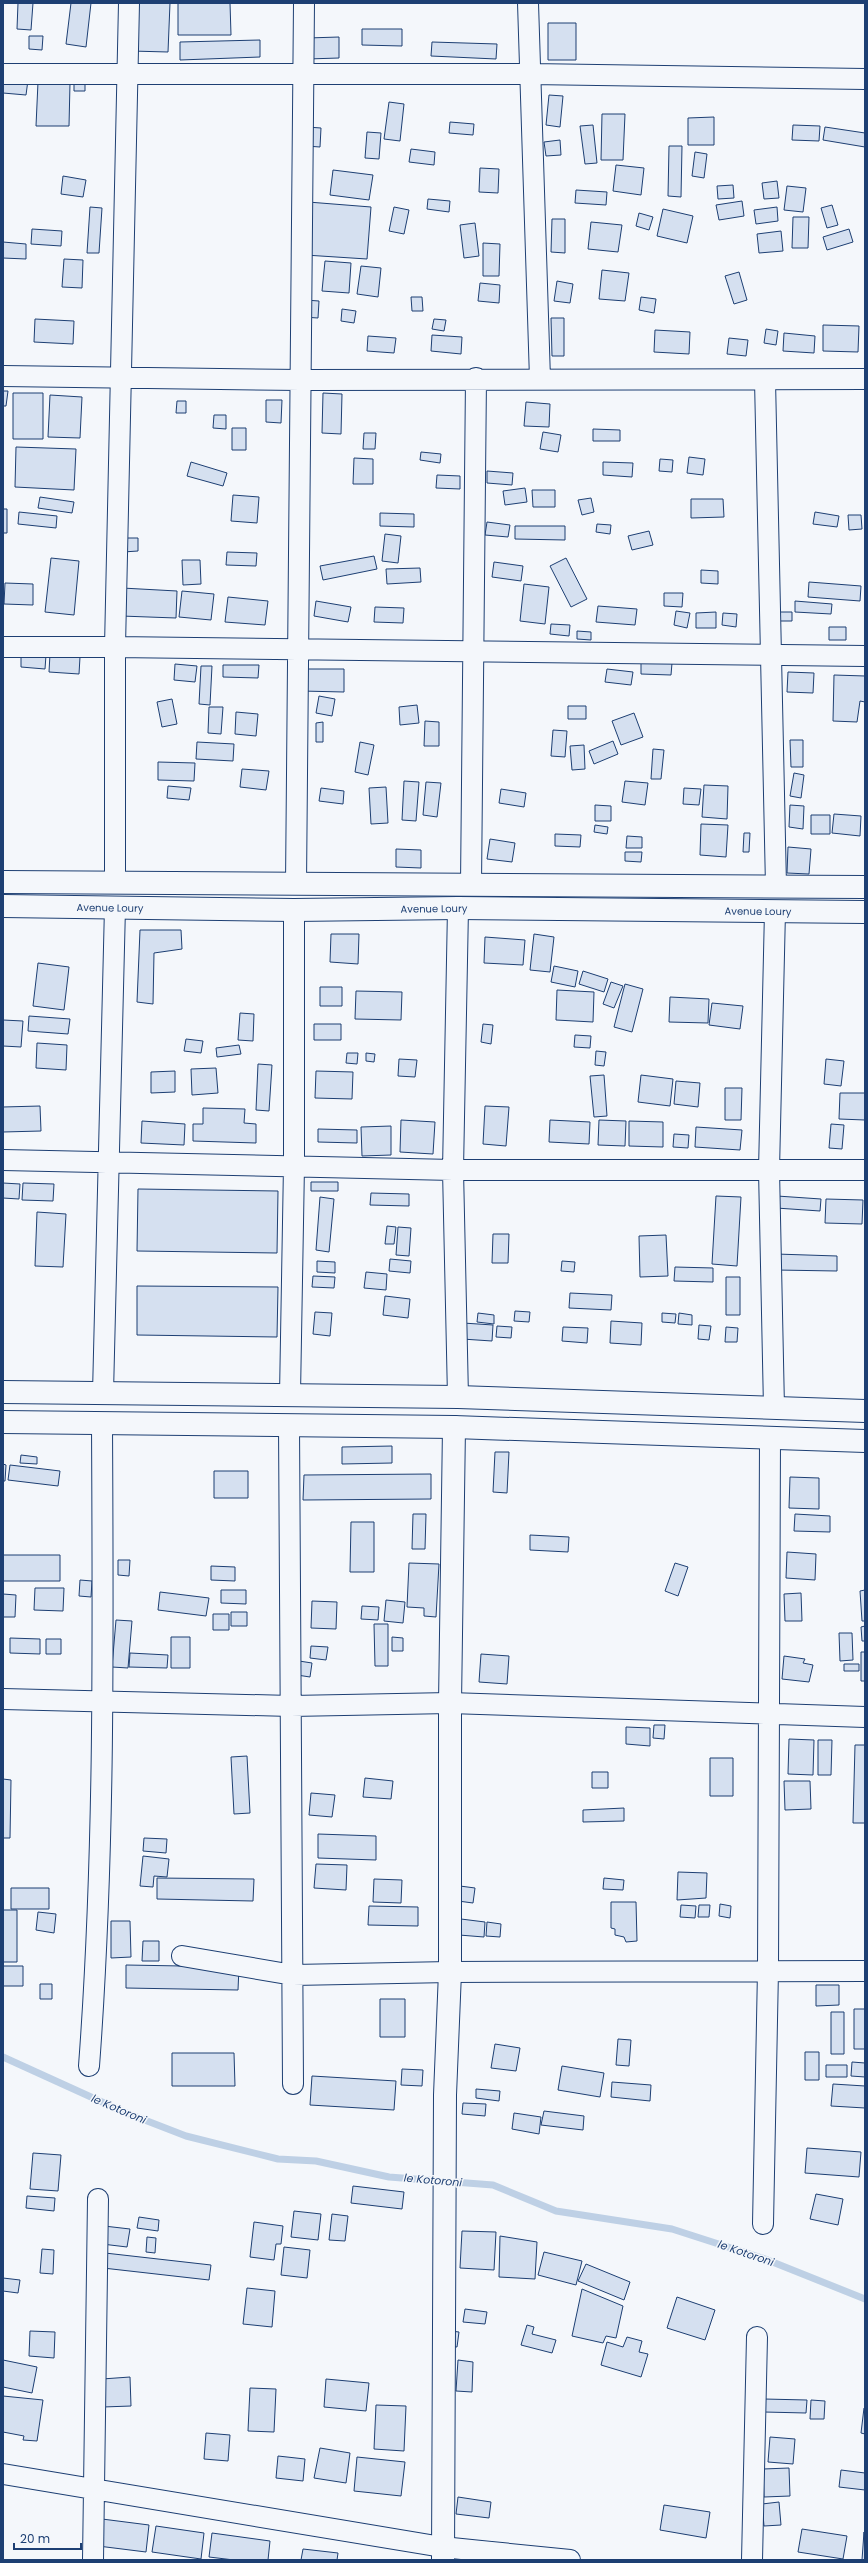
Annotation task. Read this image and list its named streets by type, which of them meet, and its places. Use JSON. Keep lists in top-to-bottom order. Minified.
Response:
{"streets":{"main road":["Avenue Loury"]},"water":["le Kotoroni"],"scale_bar":"20 m"}
